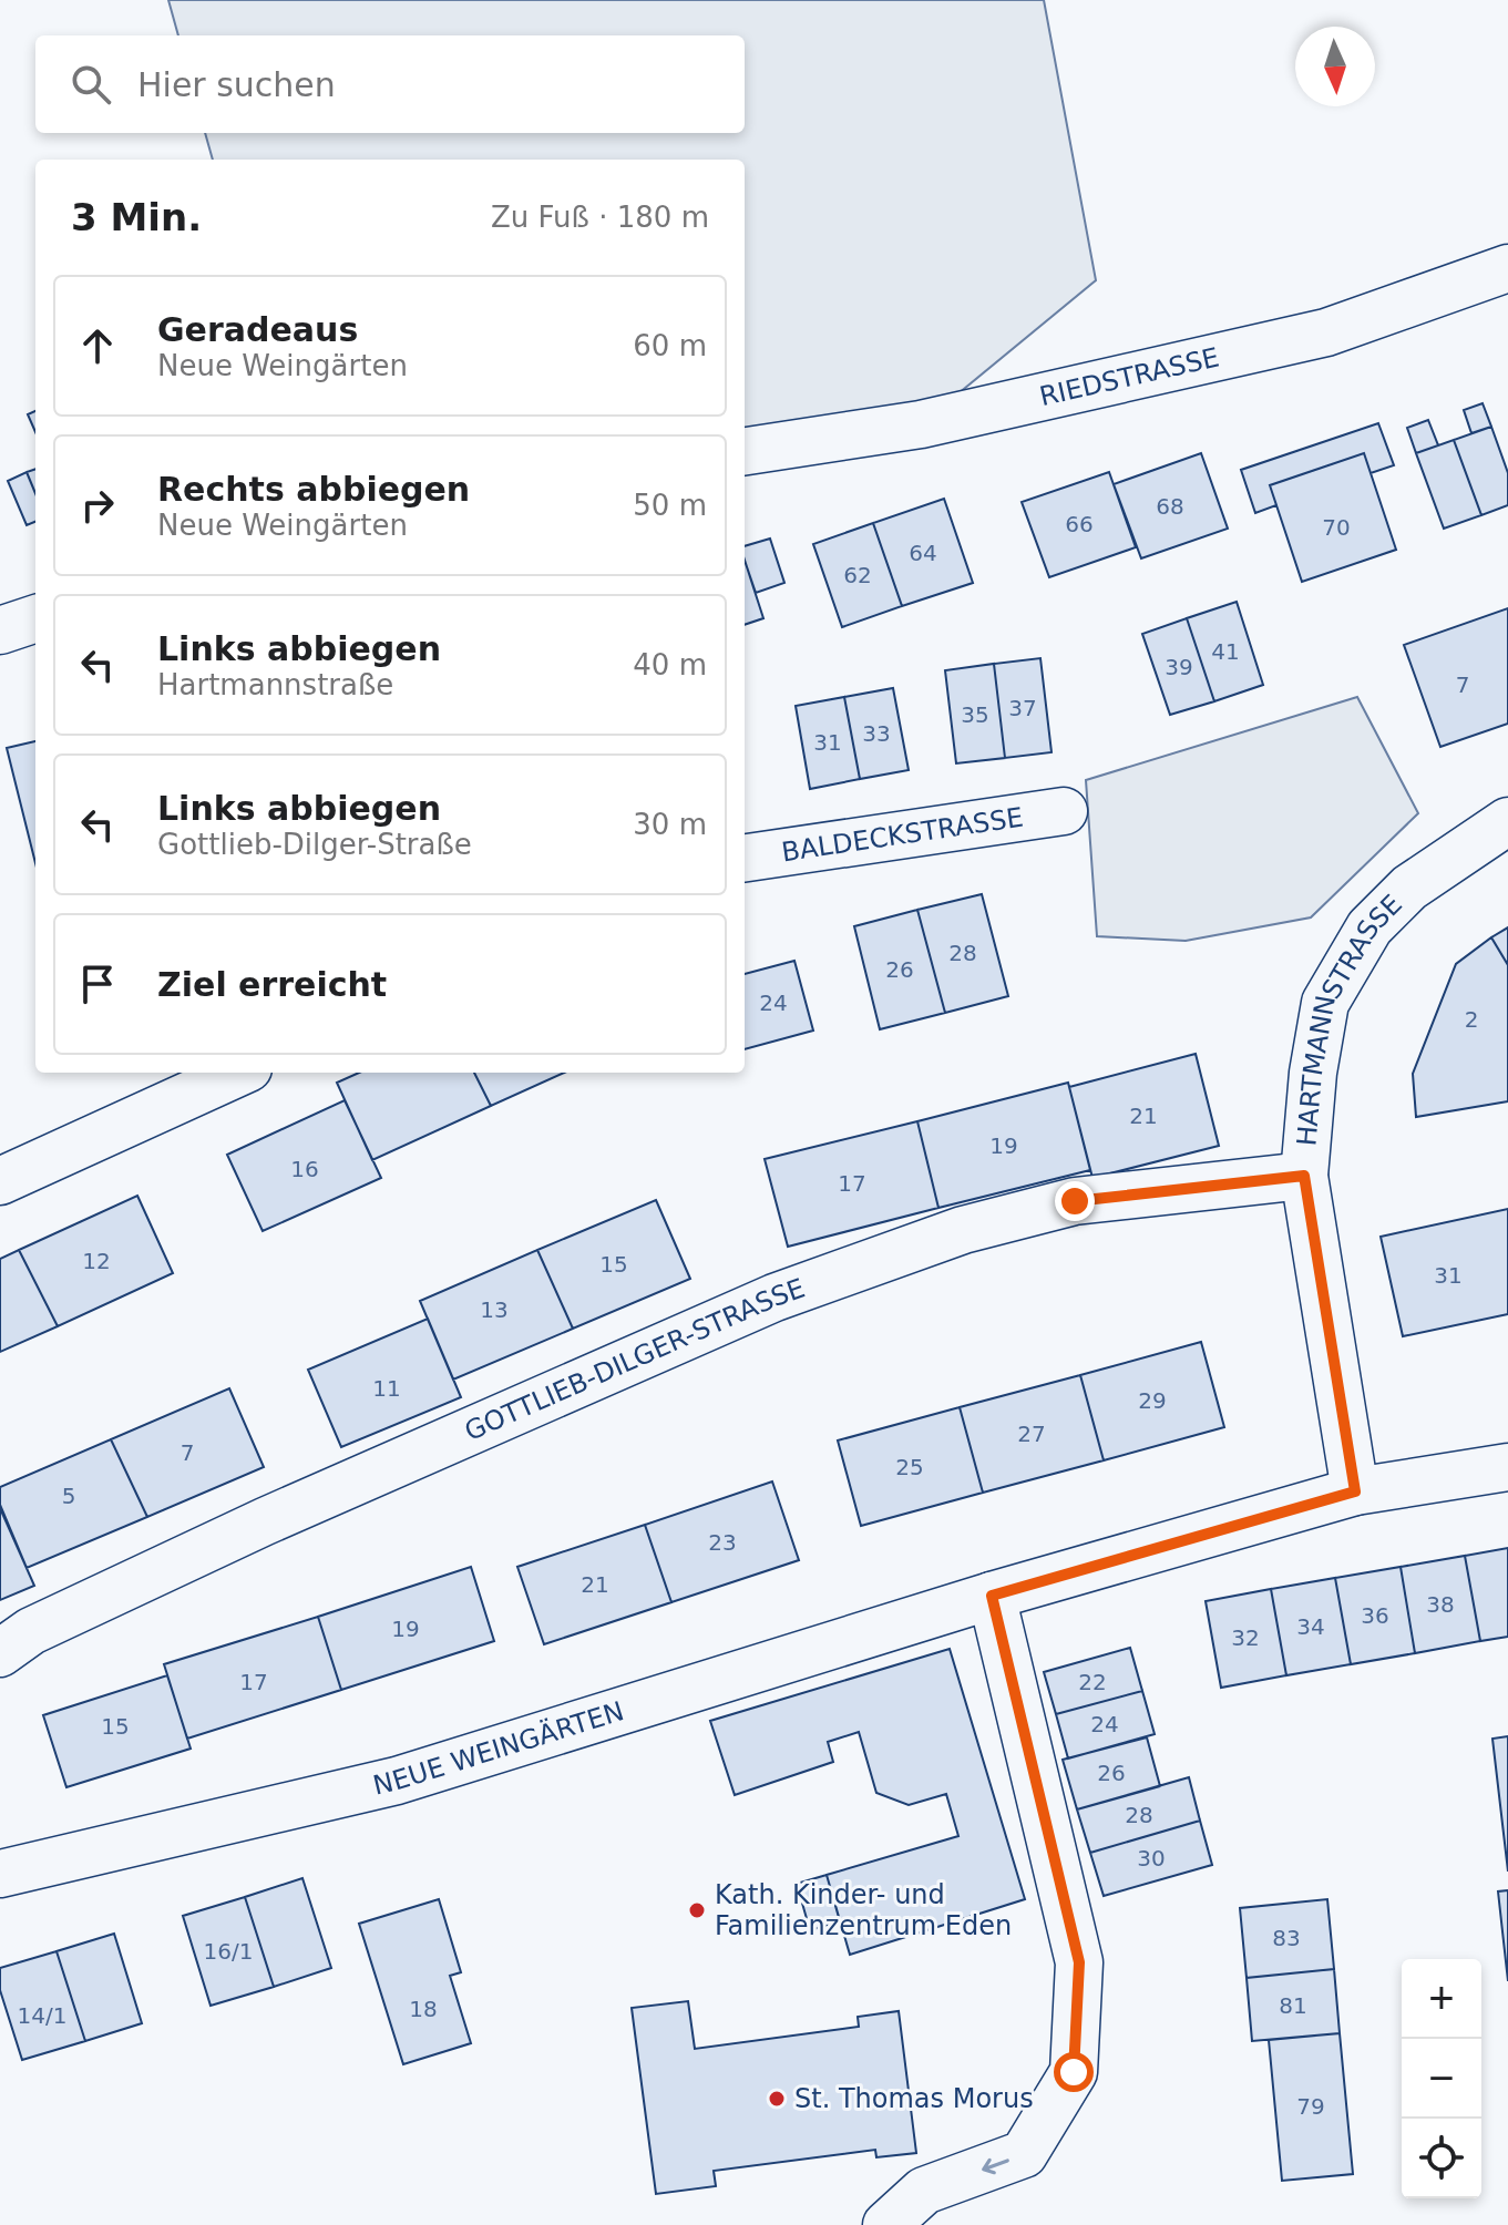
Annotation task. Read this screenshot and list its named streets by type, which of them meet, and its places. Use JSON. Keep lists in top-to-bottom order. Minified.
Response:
{"streets":{"street":["RIEDSTRASSE","BALDECKSTRASSE","HARTMANNSTRASSE","GOTTLIEB-DILGER-STRASSE","NEUE WEINGÄRTEN"]},"crossings":[["HARTMANNSTRASSE","GOTTLIEB-DILGER-STRASSE"],["HARTMANNSTRASSE","NEUE WEINGÄRTEN"]],"places":["Kath. Kinder- und Familienzentrum Eden","St. Thomas Morus"],"house_numbers":["68","66","70","64","62","41","39","7","37","35","33","31","28","26","24","2","21","19","16","17","12","15","31","13","11","29","27","7","25","5","23","21","38","36","34","19","32","17","22","24","15","26","28","30","83","16/1","81","18","14/1","79"],"north":"bottom","page":{"search":"Hier suchen","heading":["3 Min.","Zu Fuß · 180 m"],"list":[["Geradeaus","Neue Weingärten","60 m"],["Rechts abbiegen","Neue Weingärten","50 m"],["Links abbiegen","Hartmannstraße","40 m"],["Links abbiegen","Gottlieb-Dilger-Straße","30 m"],"Ziel erreicht"],"map_buttons":["+","−"]}}
